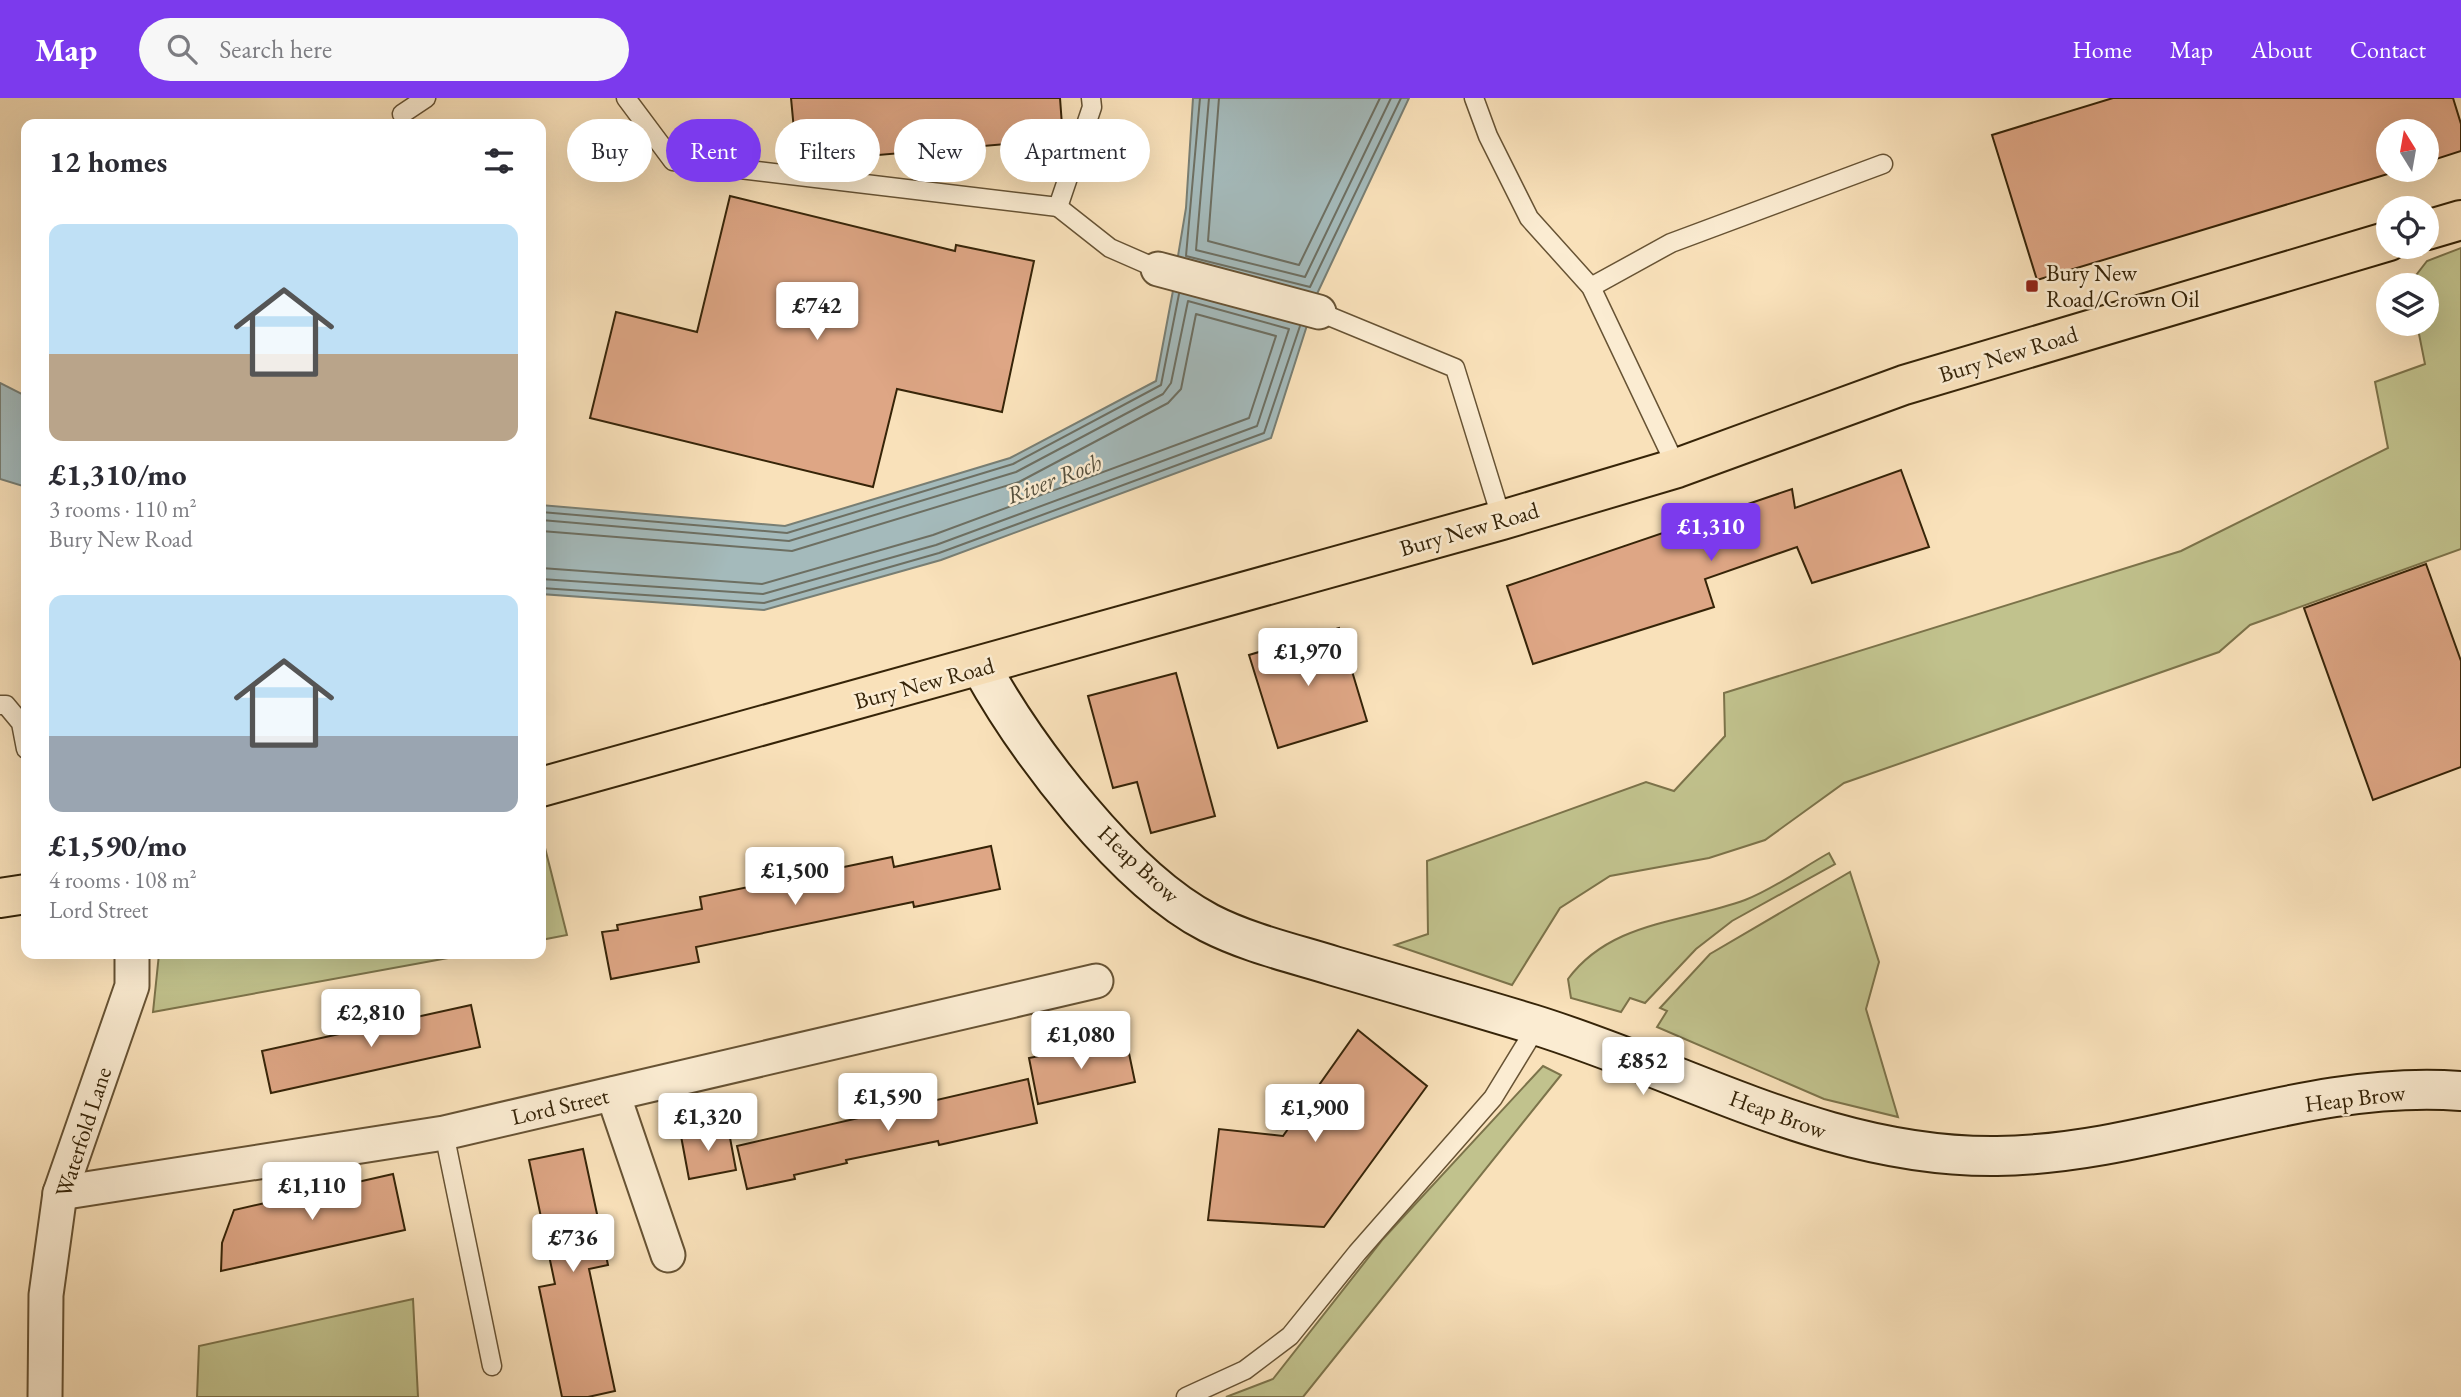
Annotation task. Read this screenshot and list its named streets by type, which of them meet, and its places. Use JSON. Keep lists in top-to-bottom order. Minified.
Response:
{"streets":{"highway":["Bury New Road"],"street":["Heap Brow","Lord Street","Waterfold Lane"]},"crossings":[["Bury New Road","Heap Brow"],["Lord Street","Waterfold Lane"]],"water":["River Roch"],"places":{"transit":["Bury New Road/Crown Oil"]},"north":"top","page":{"header":"Map","search":"Search here","nav":["Home","Map","About","Contact"],"chip":["Buy","Rent","Filters","New","Apartment"],"heading":"12 homes","list":[{"name":"£1,310/mo","note":"3 rooms · 110 m² · Bury New Road"},{"name":"£1,590/mo","note":"4 rooms · 108 m² · Lord Street"}],"price":["£742","£1,310","£1,970","£1,500","£2,810","£1,080","£852","£1,590","£1,900","£1,320","£1,110","£736"]}}
